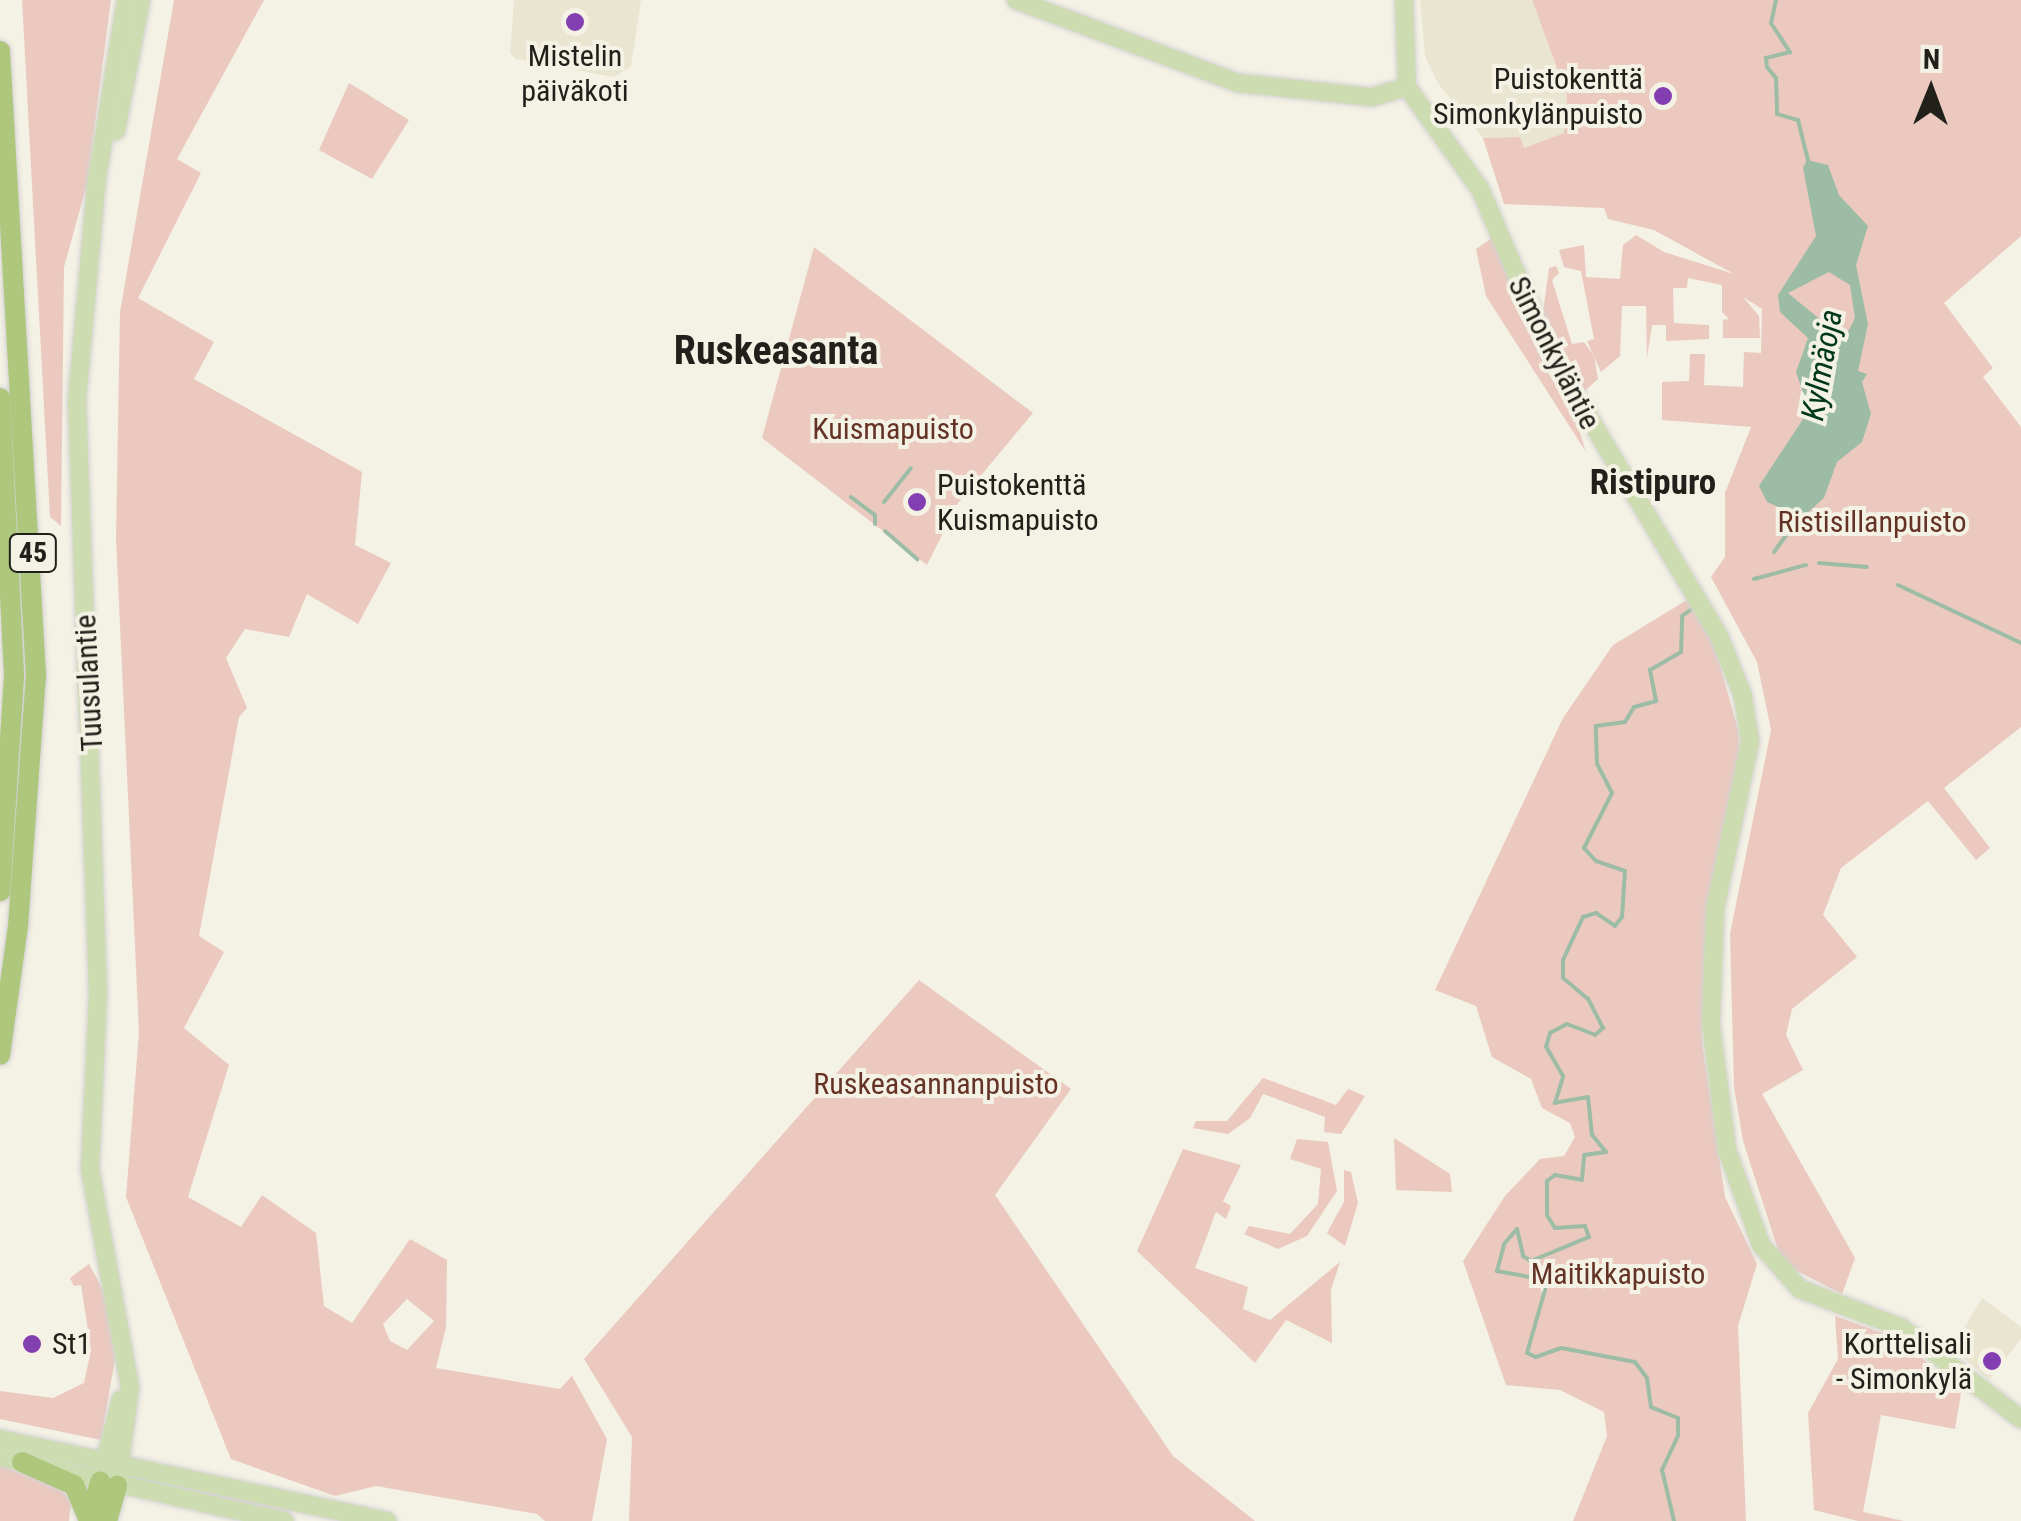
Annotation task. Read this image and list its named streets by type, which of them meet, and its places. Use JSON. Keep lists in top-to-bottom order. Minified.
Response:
{"streets":{"highway":["45"],"main road":["Simonkyläntie","Tuusulantie"]},"districts":["Ruskeasanta","Ristipuro"],"water":["Kylmäoja"],"parks":["Kuismapuisto","Ristisillanpuisto","Ruskeasannanpuisto","Maitikkapuisto"],"places":["Mistelin päiväkoti","Puistokenttä Simonkylänpuisto","Puistokenttä Kuismapuisto","St1","Korttelisali - Simonkylä"],"north":"top"}
